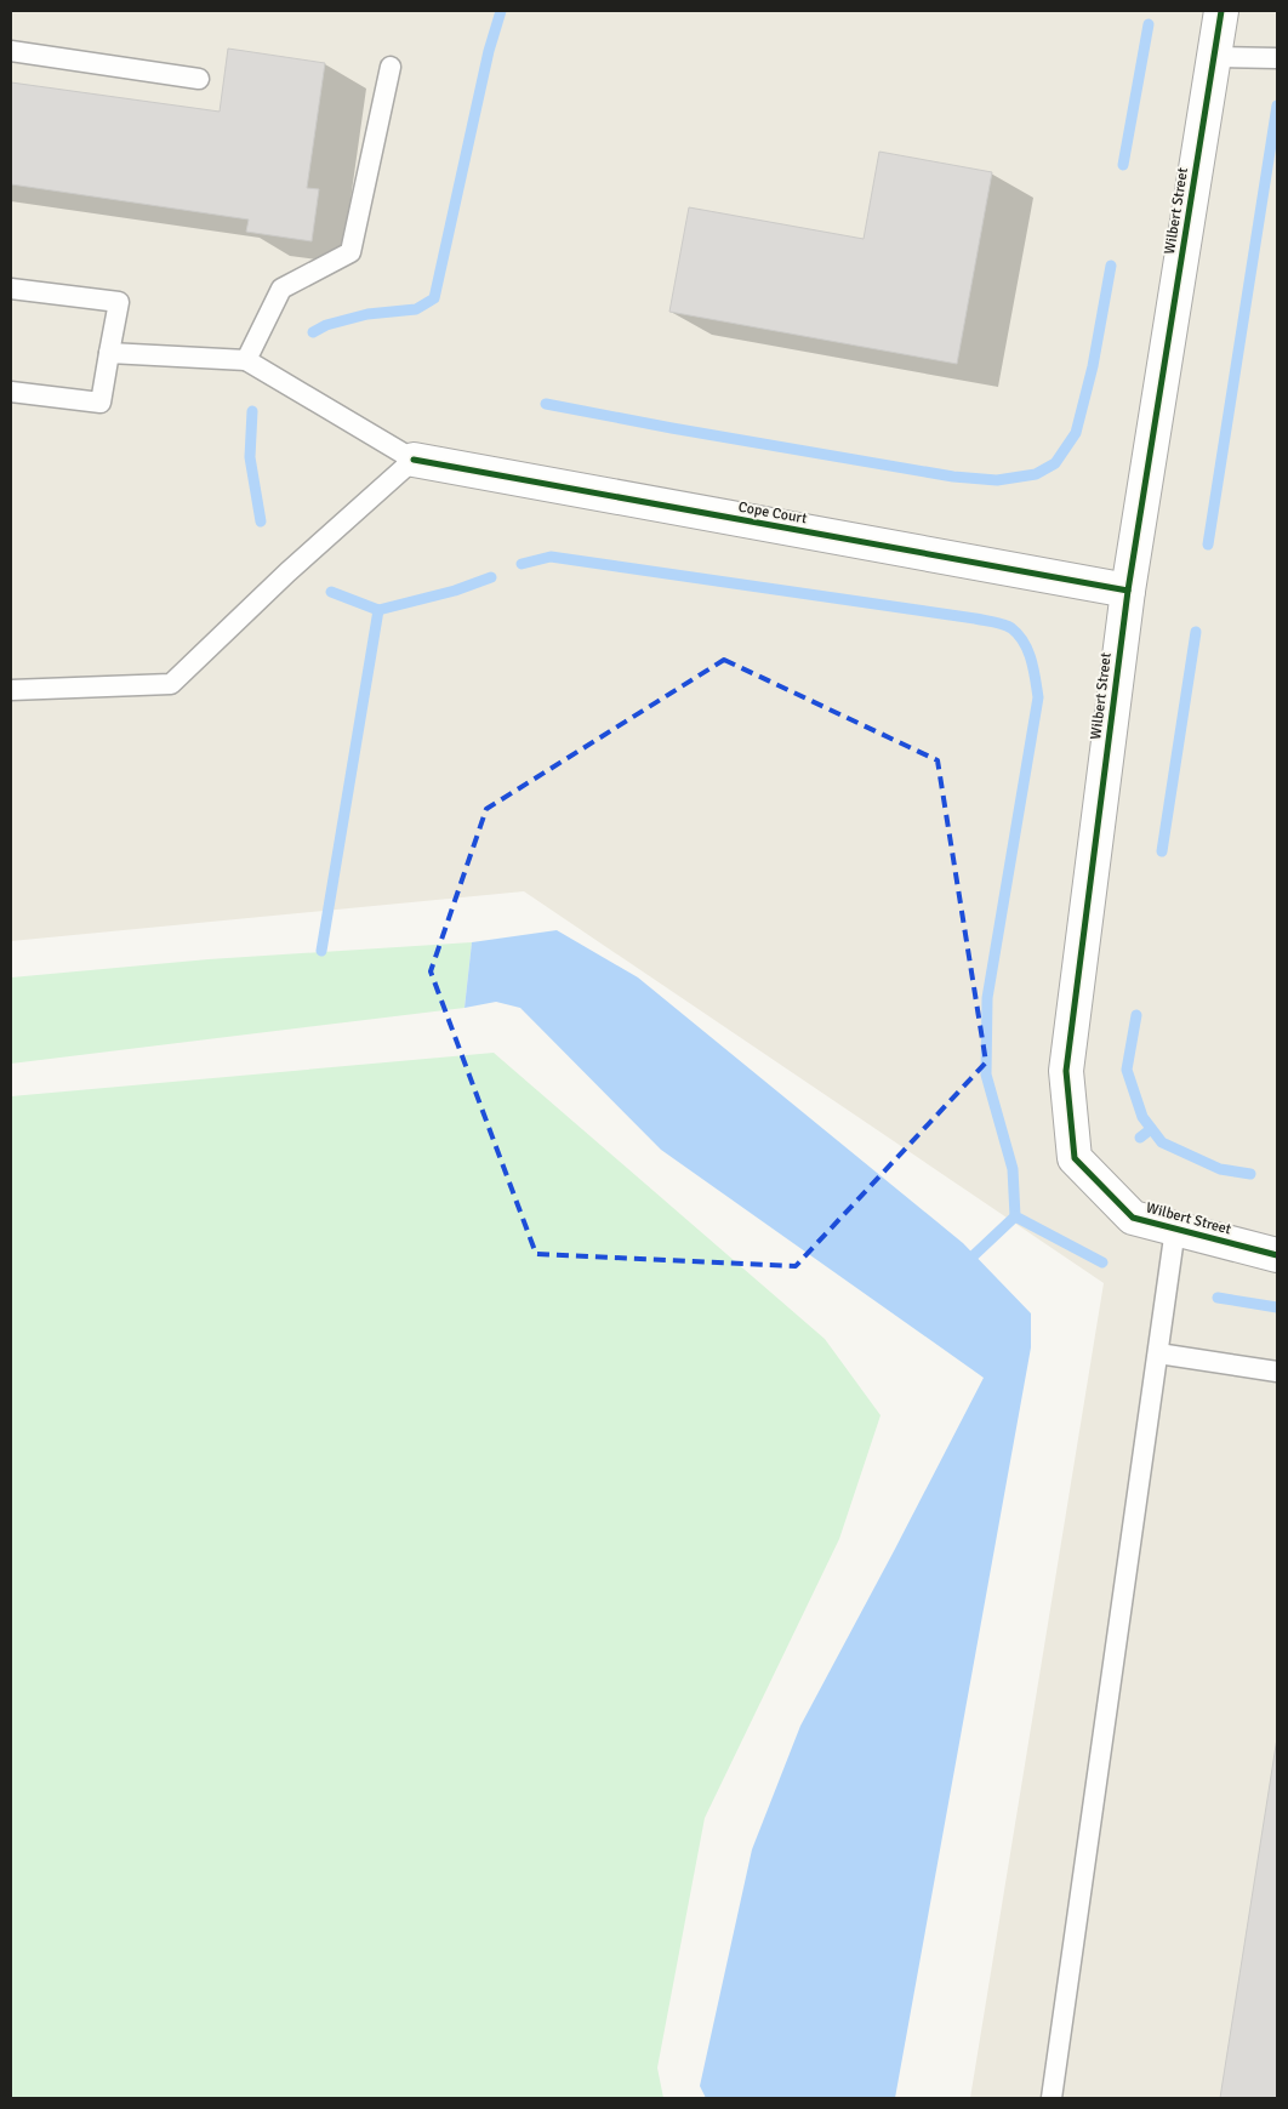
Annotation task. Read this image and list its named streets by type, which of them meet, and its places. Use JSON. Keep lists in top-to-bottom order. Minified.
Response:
{"streets":{"street":["Wilbert Street","Cope Court"]},"crossings":[["Wilbert Street","Cope Court"]]}
